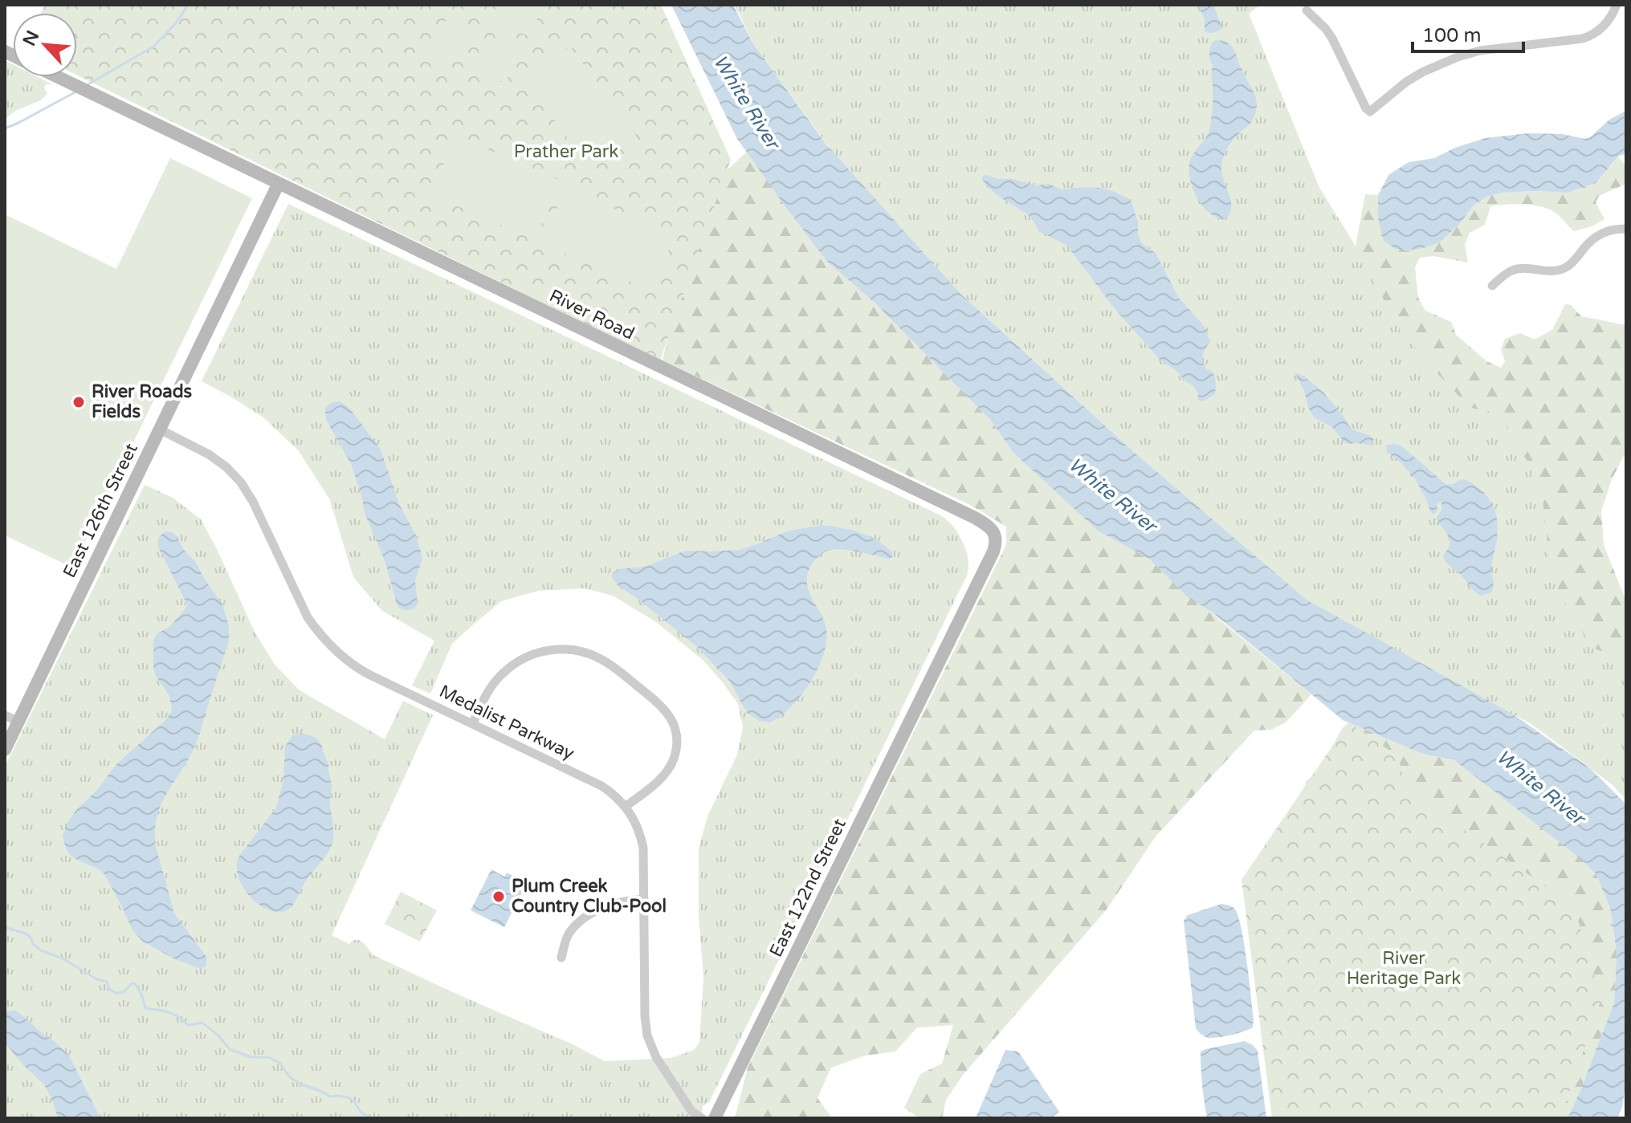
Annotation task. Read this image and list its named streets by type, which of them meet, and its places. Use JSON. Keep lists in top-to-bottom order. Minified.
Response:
{"streets":{"street":["River Road","East 126th Street","Medalist Parkway","East 122nd Street"]},"crossings":[["River Road","East 126th Street"],["River Road","East 122nd Street"],["East 126th Street","Medalist Parkway"]],"water":["White River"],"parks":["Prather Park","River Heritage Park"],"places":["River Roads Fields","Plum Creek Country Club-Pool"],"scale_bar":"100 m","north":"top left"}
